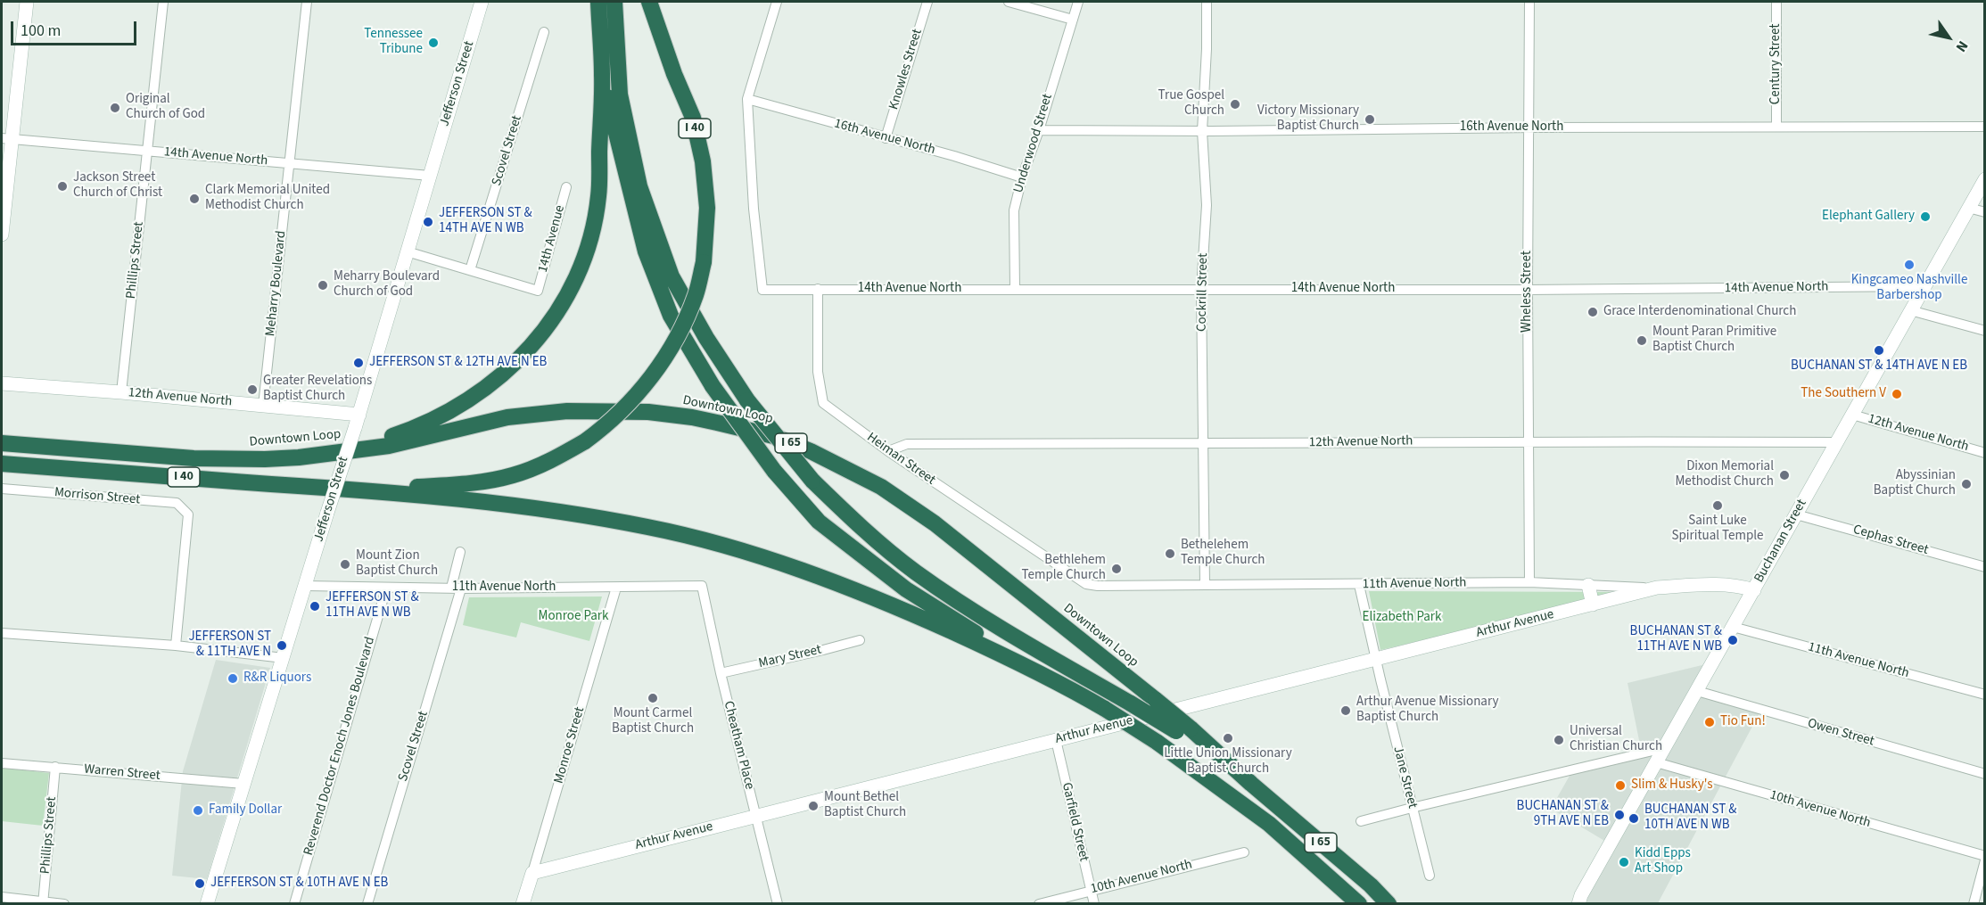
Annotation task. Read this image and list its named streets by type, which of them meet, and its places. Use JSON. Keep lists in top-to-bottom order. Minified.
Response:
{"streets":{"highway":["I 40","Downtown Loop","I 65"],"street":["Century Street","Knowles Street","Jefferson Street","16th Avenue North","Underwood Street","Scovel Street","14th Avenue North","14th Avenue","Phillips Street","Meharry Boulevard","Wheless Street","Cockrill Street","12th Avenue North","Heiman Street","Morrison Street","Cephas Street","Buchanan Street","11th Avenue North","Arthur Avenue","Mary Street","Owen Street","Monroe Street","Cheatham Place","Reverend Doctor Enoch Jones Boulevard","Warren Street","Jane Street","10th Avenue North","Garfield Street"]},"crossings":[["Century Street","16th Avenue North"],["Knowles Street","16th Avenue North"],["Jefferson Street","14th Avenue North"],["Jefferson Street","12th Avenue North"],["Jefferson Street","11th Avenue North"],["Jefferson Street","Warren Street"],["16th Avenue North","Underwood Street"],["16th Avenue North","14th Avenue North"],["16th Avenue North","Wheless Street"],["16th Avenue North","Cockrill Street"],["I 40","I 65"],["Underwood Street","14th Avenue North"],["Scovel Street","14th Avenue"],["Scovel Street","11th Avenue North"],["14th Avenue North","Phillips Street"],["14th Avenue North","Meharry Boulevard"],["14th Avenue North","Wheless Street"],["14th Avenue North","Cockrill Street"],["14th Avenue North","Heiman Street"],["14th Avenue North","Buchanan Street"],["Phillips Street","12th Avenue North"],["Phillips Street","Warren Street"],["Meharry Boulevard","12th Avenue North"],["Wheless Street","12th Avenue North"],["Wheless Street","11th Avenue North"],["Cockrill Street","12th Avenue North"],["Cockrill Street","11th Avenue North"],["12th Avenue North","Heiman Street"],["12th Avenue North","Buchanan Street"],["Heiman Street","11th Avenue North"],["Cephas Street","Buchanan Street"],["Buchanan Street","11th Avenue North"],["Buchanan Street","Owen Street"],["Buchanan Street","10th Avenue North"],["11th Avenue North","Arthur Avenue"],["11th Avenue North","Monroe Street"],["11th Avenue North","Cheatham Place"],["11th Avenue North","Reverend Doctor Enoch Jones Boulevard"],["11th Avenue North","Jane Street"],["Arthur Avenue","Monroe Street"],["Arthur Avenue","Cheatham Place"],["Arthur Avenue","Jane Street"],["Arthur Avenue","Garfield Street"],["Mary Street","Cheatham Place"],["10th Avenue North","Garfield Street"]],"parks":["Monroe Park","Elizabeth Park"],"places":["Tennessee Tribune","True Gospel Church","Original Church of God","Victory Missionary Baptist Church","Jackson Street Church of Christ","Clark Memorial United Methodist Church","Elephant Gallery","JEFFERSON ST & 14TH AVE N WB","Kingcameo Nashville Barbershop","Meharry Boulevard Church of God","Grace Interdenominational Church","Mount Paran Primitive Baptist Church","BUCHANAN ST & 14TH AVE N EB","JEFFERSON ST & 12TH AVE N EB","Greater Revelations Baptist Church","The Southern V","Dixon Memorial Methodist Church","Abyssinian Baptist Church","Saint Luke Spiritual Temple","Bethelehem Temple Church","Mount Zion Baptist Church","Bethlehem Temple Church","JEFFERSON ST & 11TH AVE N WB","BUCHANAN ST & 11TH AVE N WB","JEFFERSON ST & 11TH AVE N","R&R Liquors","Mount Carmel Baptist Church","Arthur Avenue Missionary Baptist Church","Tio Fun!","Little Union Missionary Baptist Church","Universal Christian Church","Slim & Husky's","Mount Bethel Baptist Church","Family Dollar","BUCHANAN ST & 9TH AVE N EB","BUCHANAN ST & 10TH AVE N WB","Kidd Epps Art Shop","JEFFERSON ST & 10TH AVE N EB"],"scale_bar":"100 m","north":"bottom right"}
